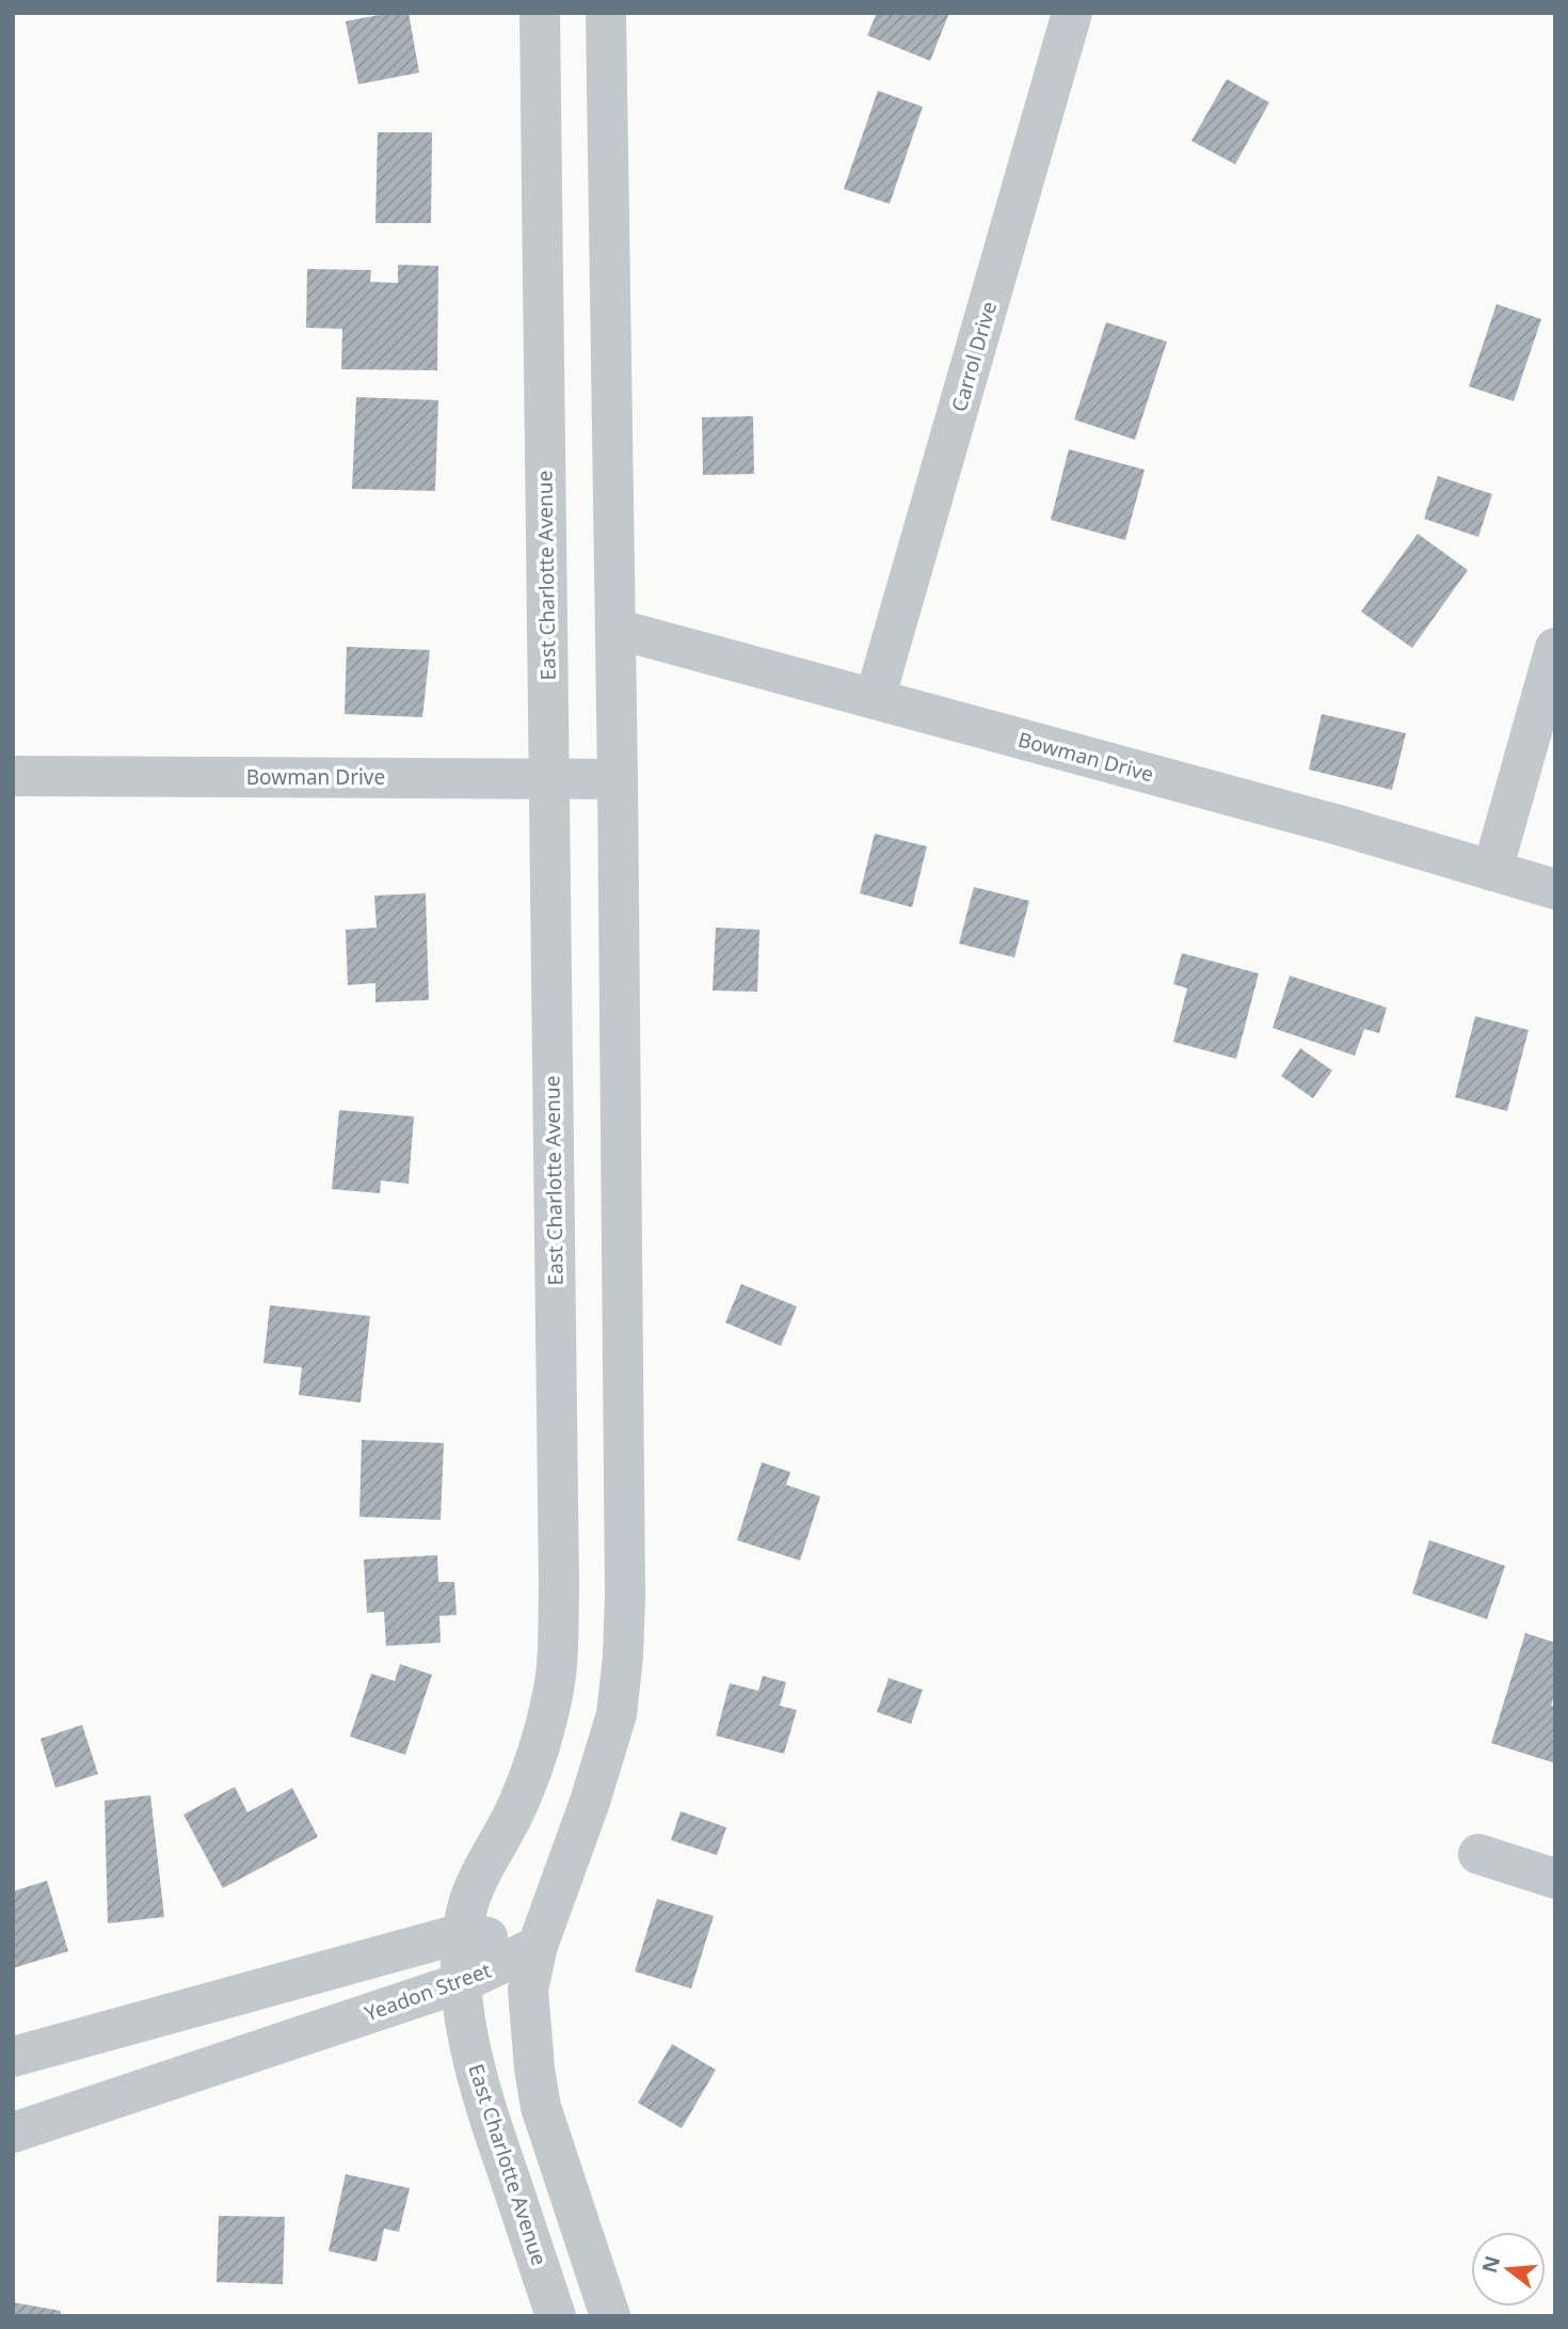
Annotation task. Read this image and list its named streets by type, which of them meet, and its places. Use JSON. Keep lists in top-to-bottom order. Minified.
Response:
{"streets":{"street":["Carrol Drive","East Charlotte Avenue","Bowman Drive","Yeadon Street"]},"crossings":[["Carrol Drive","Bowman Drive"],["East Charlotte Avenue","Bowman Drive"],["East Charlotte Avenue","Yeadon Street"]],"north":"left"}
